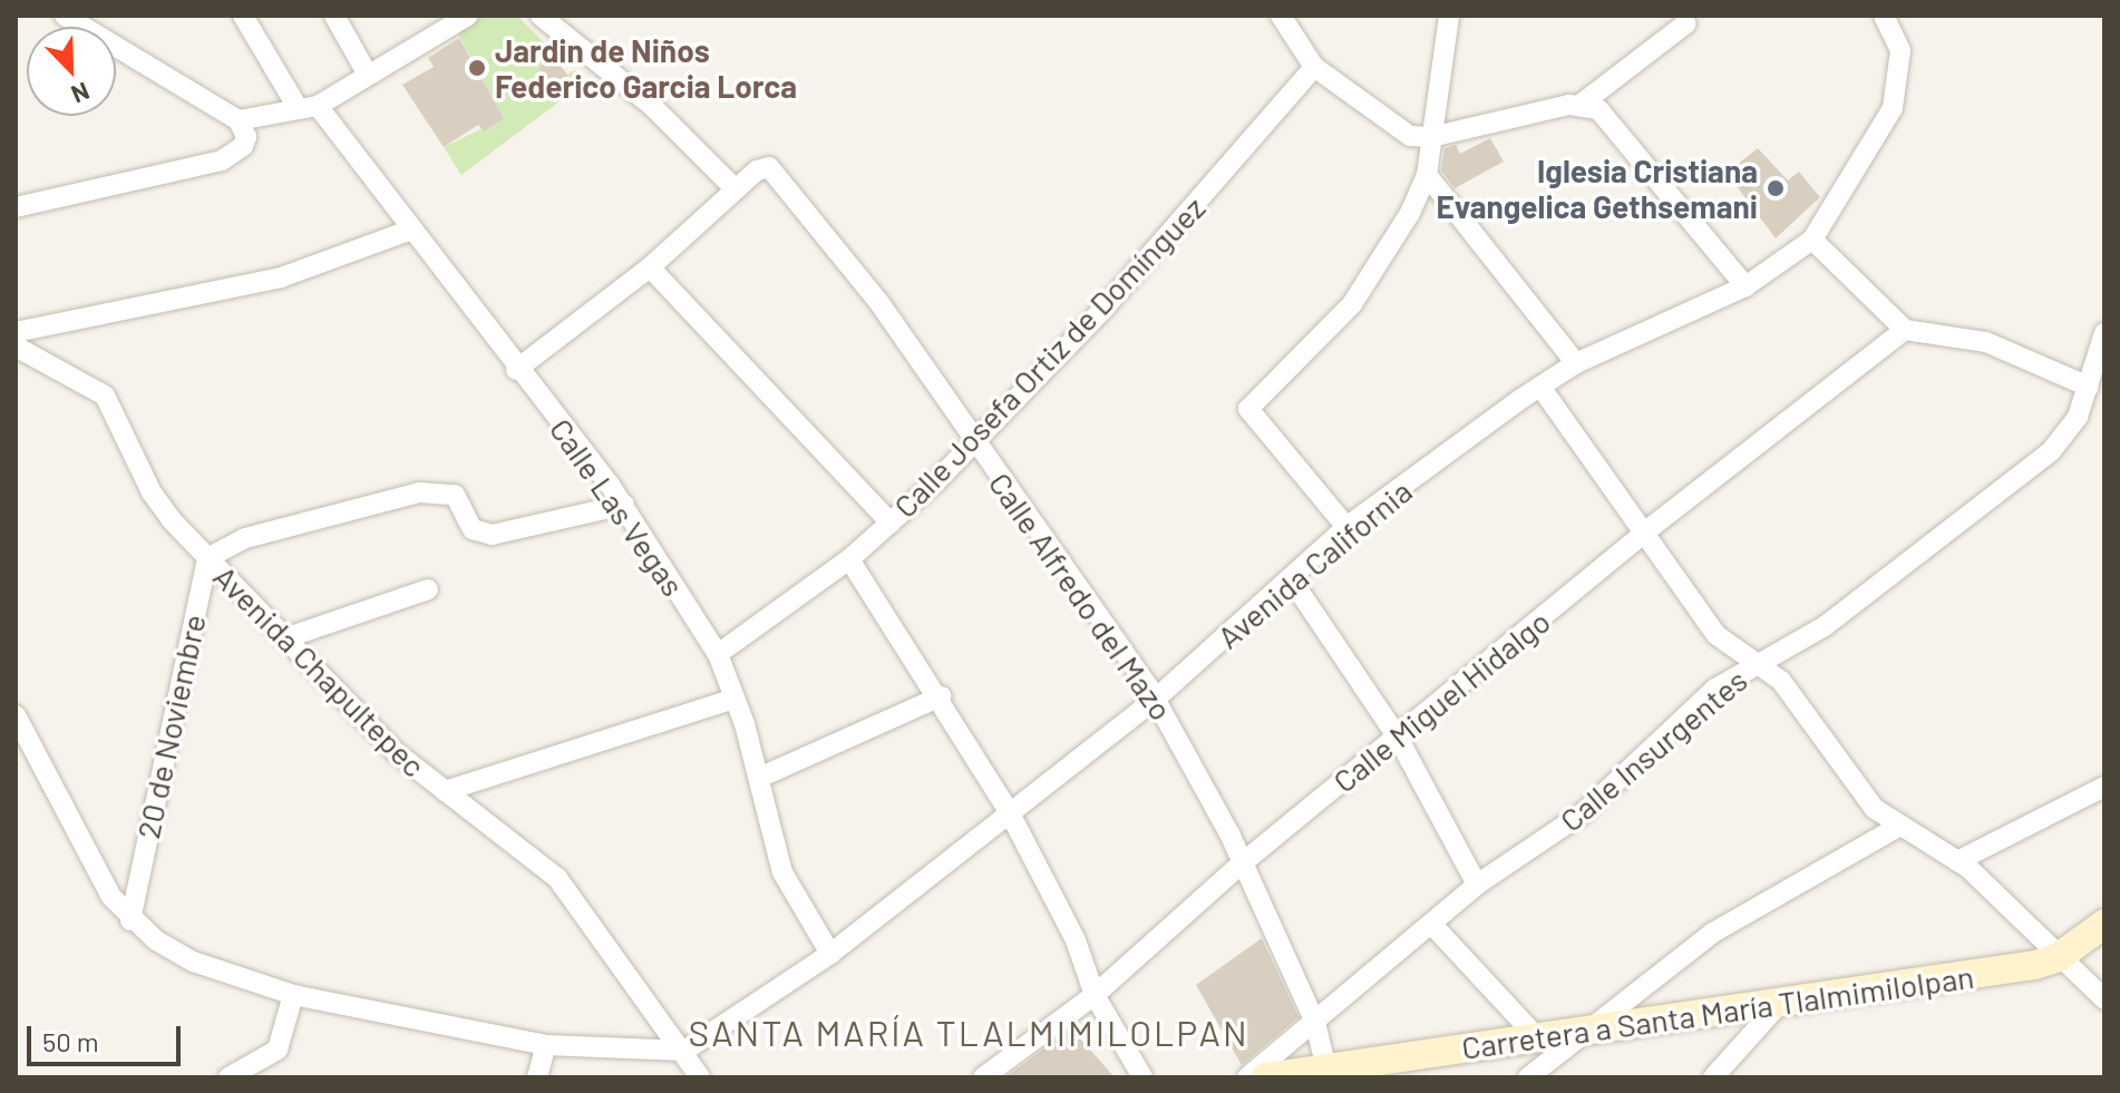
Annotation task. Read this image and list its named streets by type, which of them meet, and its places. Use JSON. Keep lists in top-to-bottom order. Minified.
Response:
{"streets":{"main road":["Carretera a Santa María Tlalmimilolpan"],"street":["Calle Josefa Ortiz de Domínguez","Calle Las Vegas","Avenida California","Calle Alfredo del Mazo","Avenida Chapultepec","Calle Miguel Hidalgo","20 de Noviembre","Calle Insurgentes"]},"crossings":[["Calle Josefa Ortiz de Domínguez","Calle Las Vegas"],["Calle Josefa Ortiz de Domínguez","Calle Alfredo del Mazo"],["Calle Las Vegas","Avenida California"],["Avenida California","Calle Alfredo del Mazo"],["Avenida California","Avenida Chapultepec"],["Calle Alfredo del Mazo","Calle Miguel Hidalgo"],["Calle Alfredo del Mazo","Calle Insurgentes"],["Calle Alfredo del Mazo","Carretera a Santa María Tlalmimilolpan"],["Avenida Chapultepec","20 de Noviembre"]],"districts":["SANTA MARÍA TLALMIMILOLPAN"],"places":["Jardin de Niños Federico Garcia Lorca","Iglesia Cristiana Evangelica Gethsemani"],"scale_bar":"50 m","north":"bottom right"}
